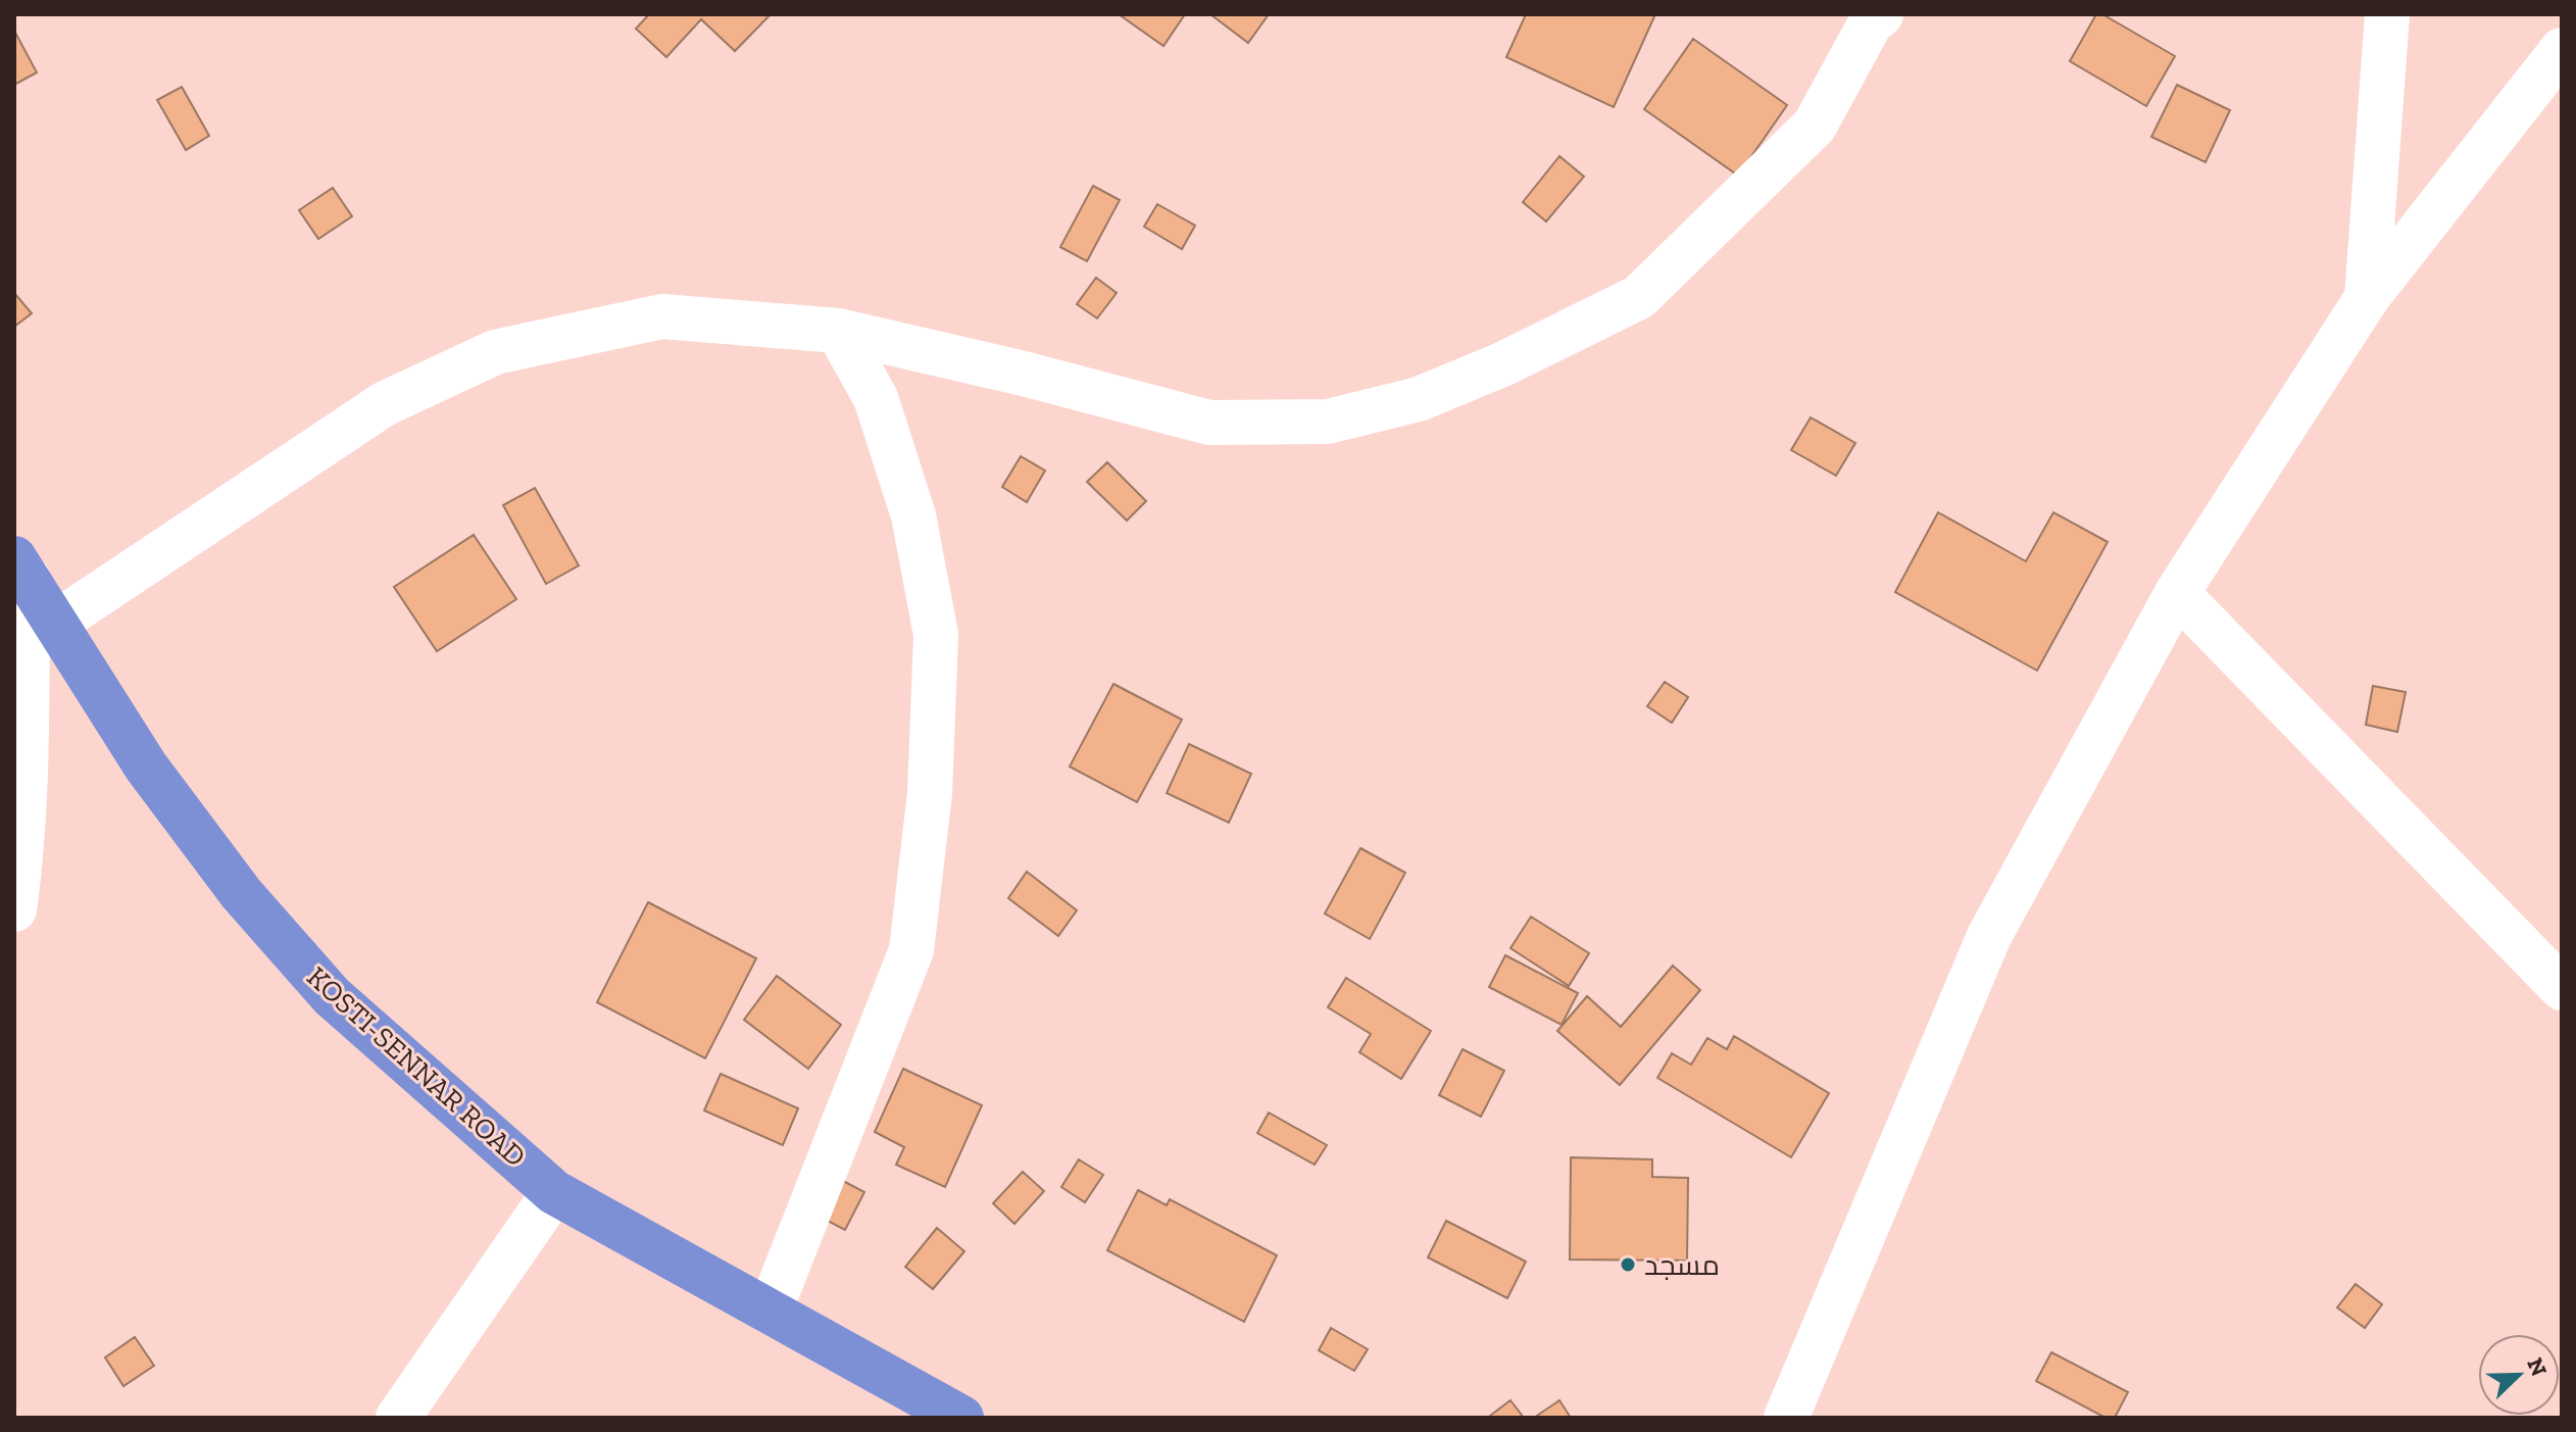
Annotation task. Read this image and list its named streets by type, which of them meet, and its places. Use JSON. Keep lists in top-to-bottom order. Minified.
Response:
{"streets":{"highway":["KOSTI-SENNAR ROAD"]},"places":["مسجد"],"north":"top right"}
